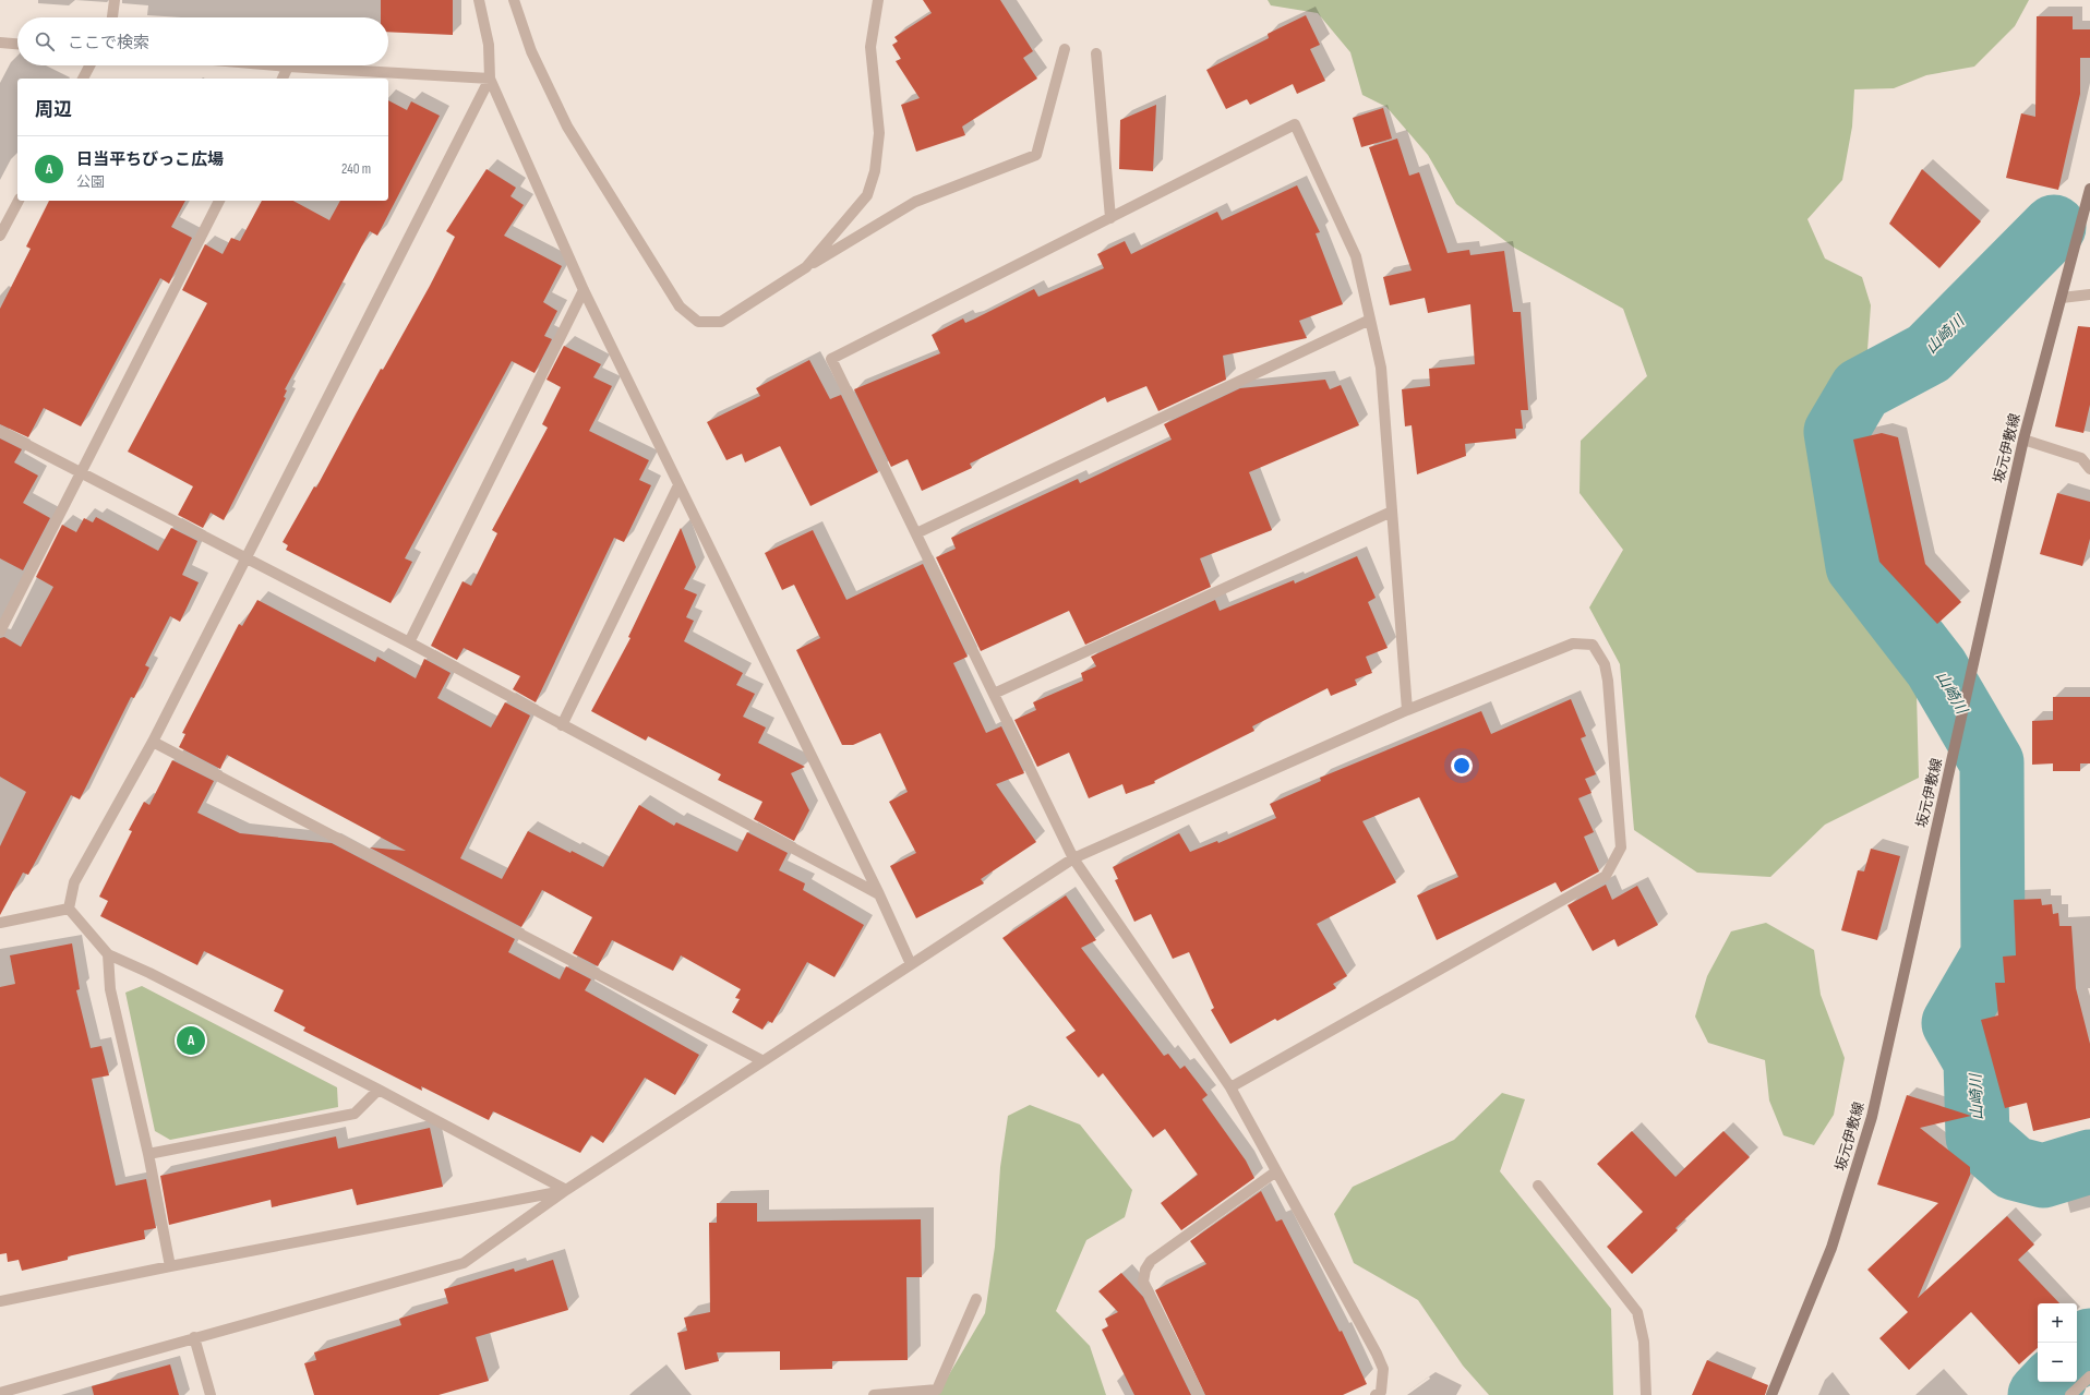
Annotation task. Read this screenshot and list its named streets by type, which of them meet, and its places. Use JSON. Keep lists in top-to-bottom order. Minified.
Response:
{"streets":{"main road":["坂元伊敷線"]},"water":["山崎川"],"page":{"search":"ここで検索","heading":"周辺","list":[{"mark":"A","name":"日当平ちびっこ広場","note":"公園","value":"240 m"}],"pins":"A","map_buttons":["+","−"]}}
